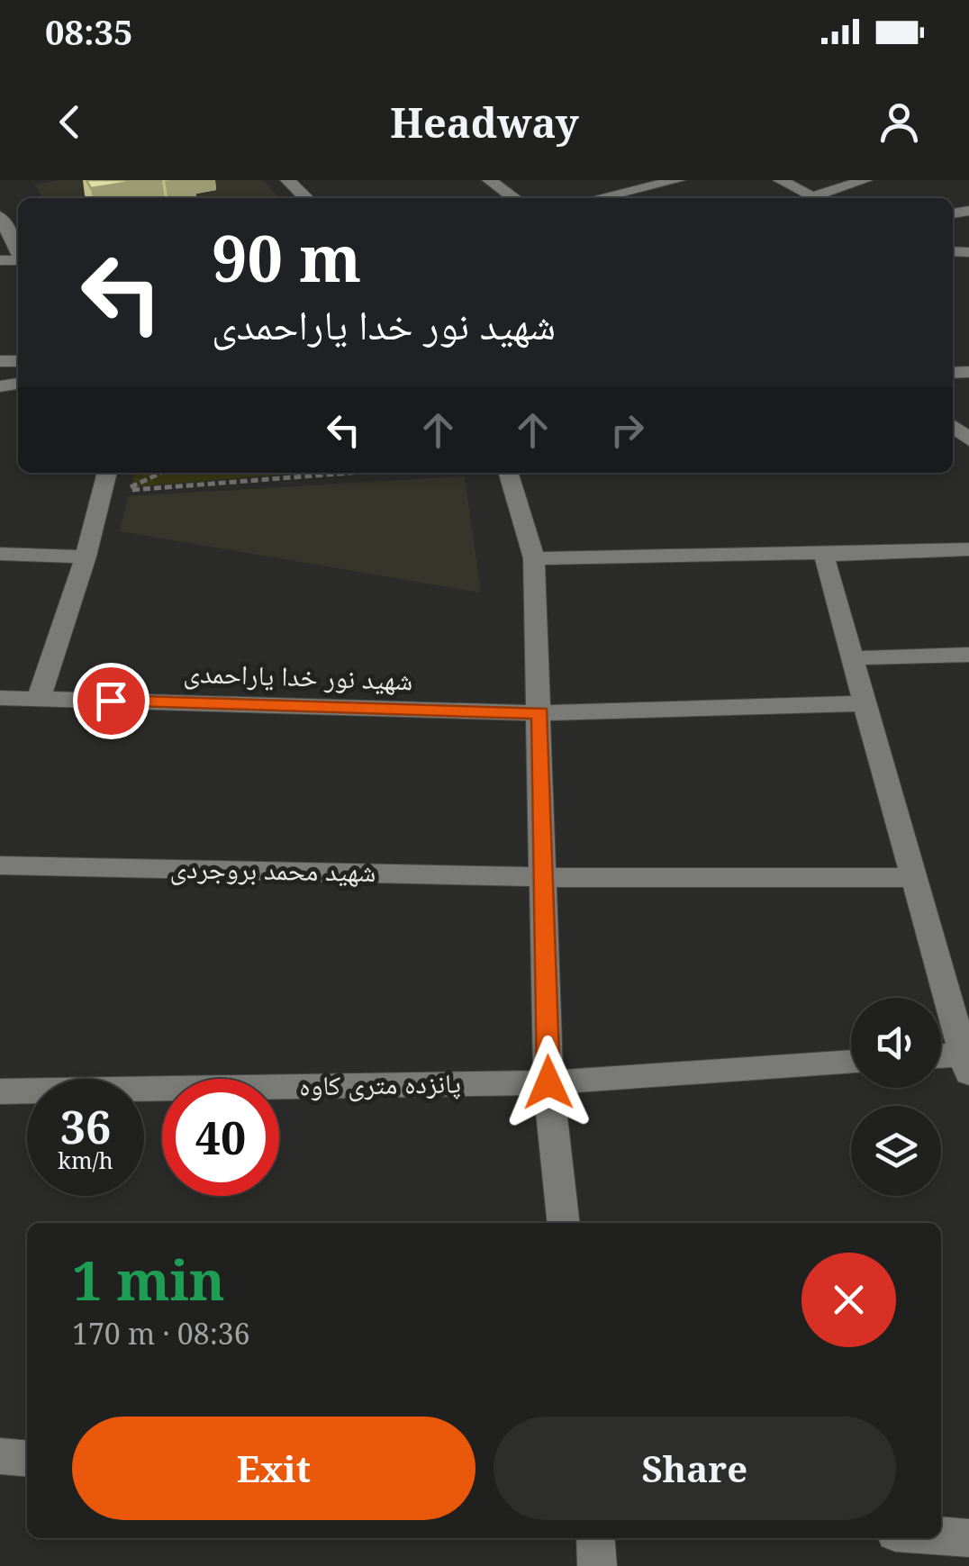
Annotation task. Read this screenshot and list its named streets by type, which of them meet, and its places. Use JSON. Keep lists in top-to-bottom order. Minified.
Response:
{"streets":{"street":["شهید نور خدا یاراحمدی","شهید محمد بروجردی","پانزده متری کاوه"]},"page":{"status":"08:35","header":"Headway","turn":["90 m","شهید نور خدا یاراحمدی"],"speed":"36 km/h","limit":"40","heading":["1 min","170 m · 08:36"],"buttons":["Exit","Share"]}}
